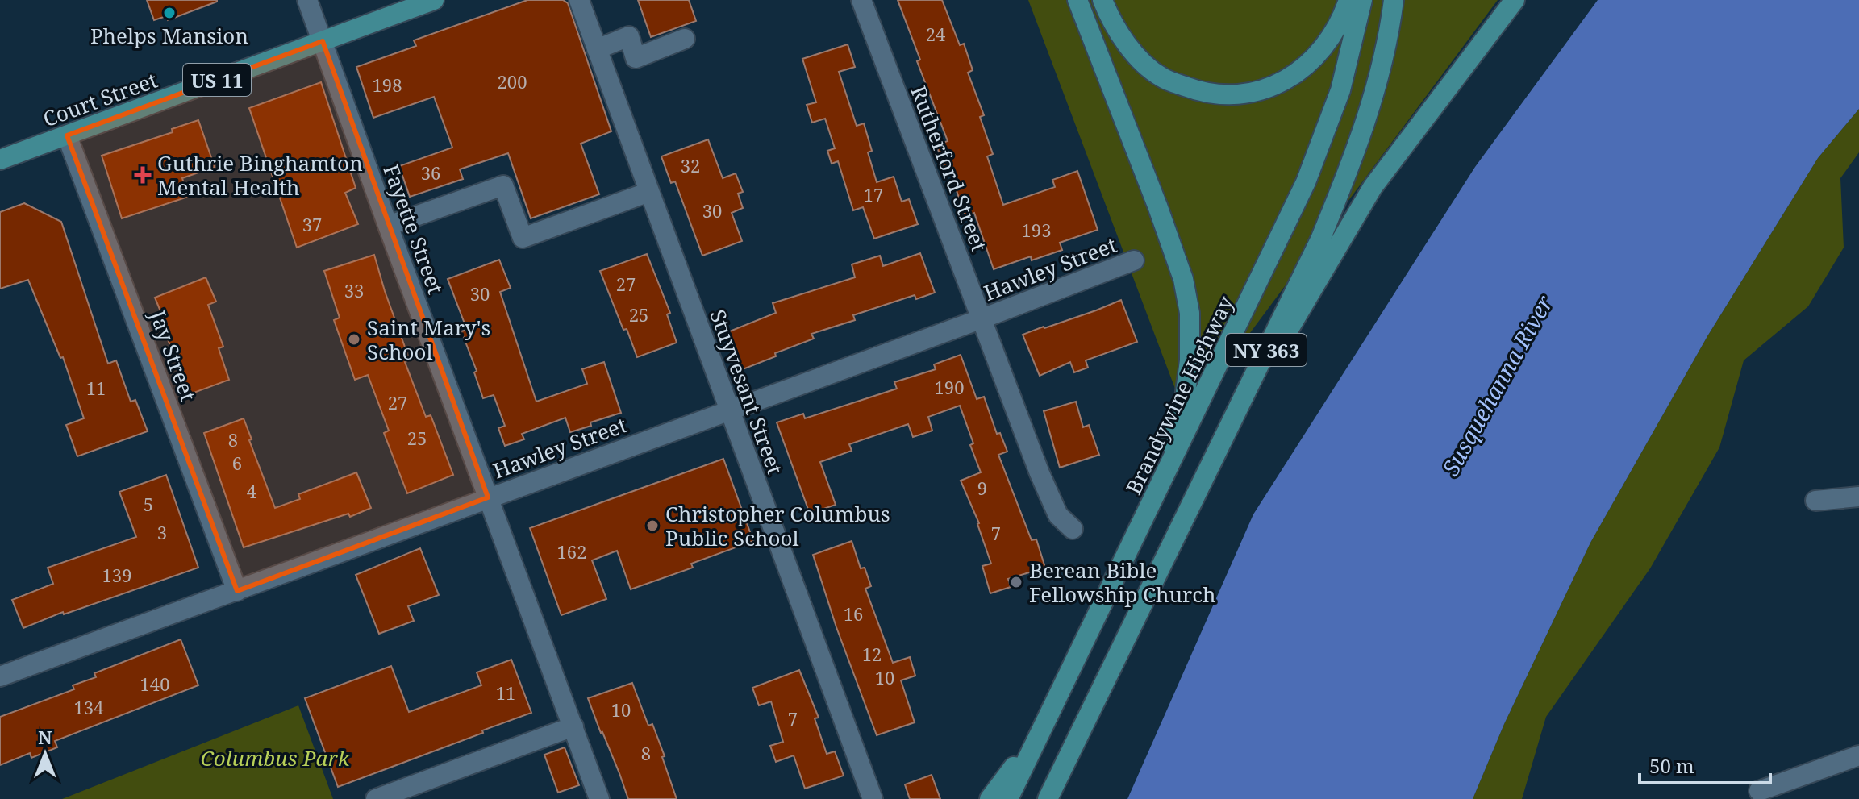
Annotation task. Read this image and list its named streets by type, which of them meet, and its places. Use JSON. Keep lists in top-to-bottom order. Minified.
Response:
{"streets":{"main road":["US 11","Court Street","NY 363","Brandywine Highway"],"street":["Rutherford Street","Fayette Street","Hawley Street","Jay Street","Stuyvesant Street"]},"crossings":[["Court Street","Fayette Street"],["Court Street","Jay Street"],["Rutherford Street","Hawley Street"],["Fayette Street","Hawley Street"],["Hawley Street","Jay Street"],["Hawley Street","Stuyvesant Street"]],"water":["Susquehanna River"],"parks":["Columbus Park"],"places":{"other":["Phelps Mansion","Saint Mary's School","Christopher Columbus Public School","Berean Bible Fellowship Church"],"health":["Guthrie Binghamton Mental Health"]},"house_numbers":["24","200","198","32","36","17","30","37","193","27","33","30","25","190","11","27","25","8","6","9","4","5","3","7","162","139","16","12","10","140","11","134","10","7","8"],"scale_bar":"50 m","north":"top"}
